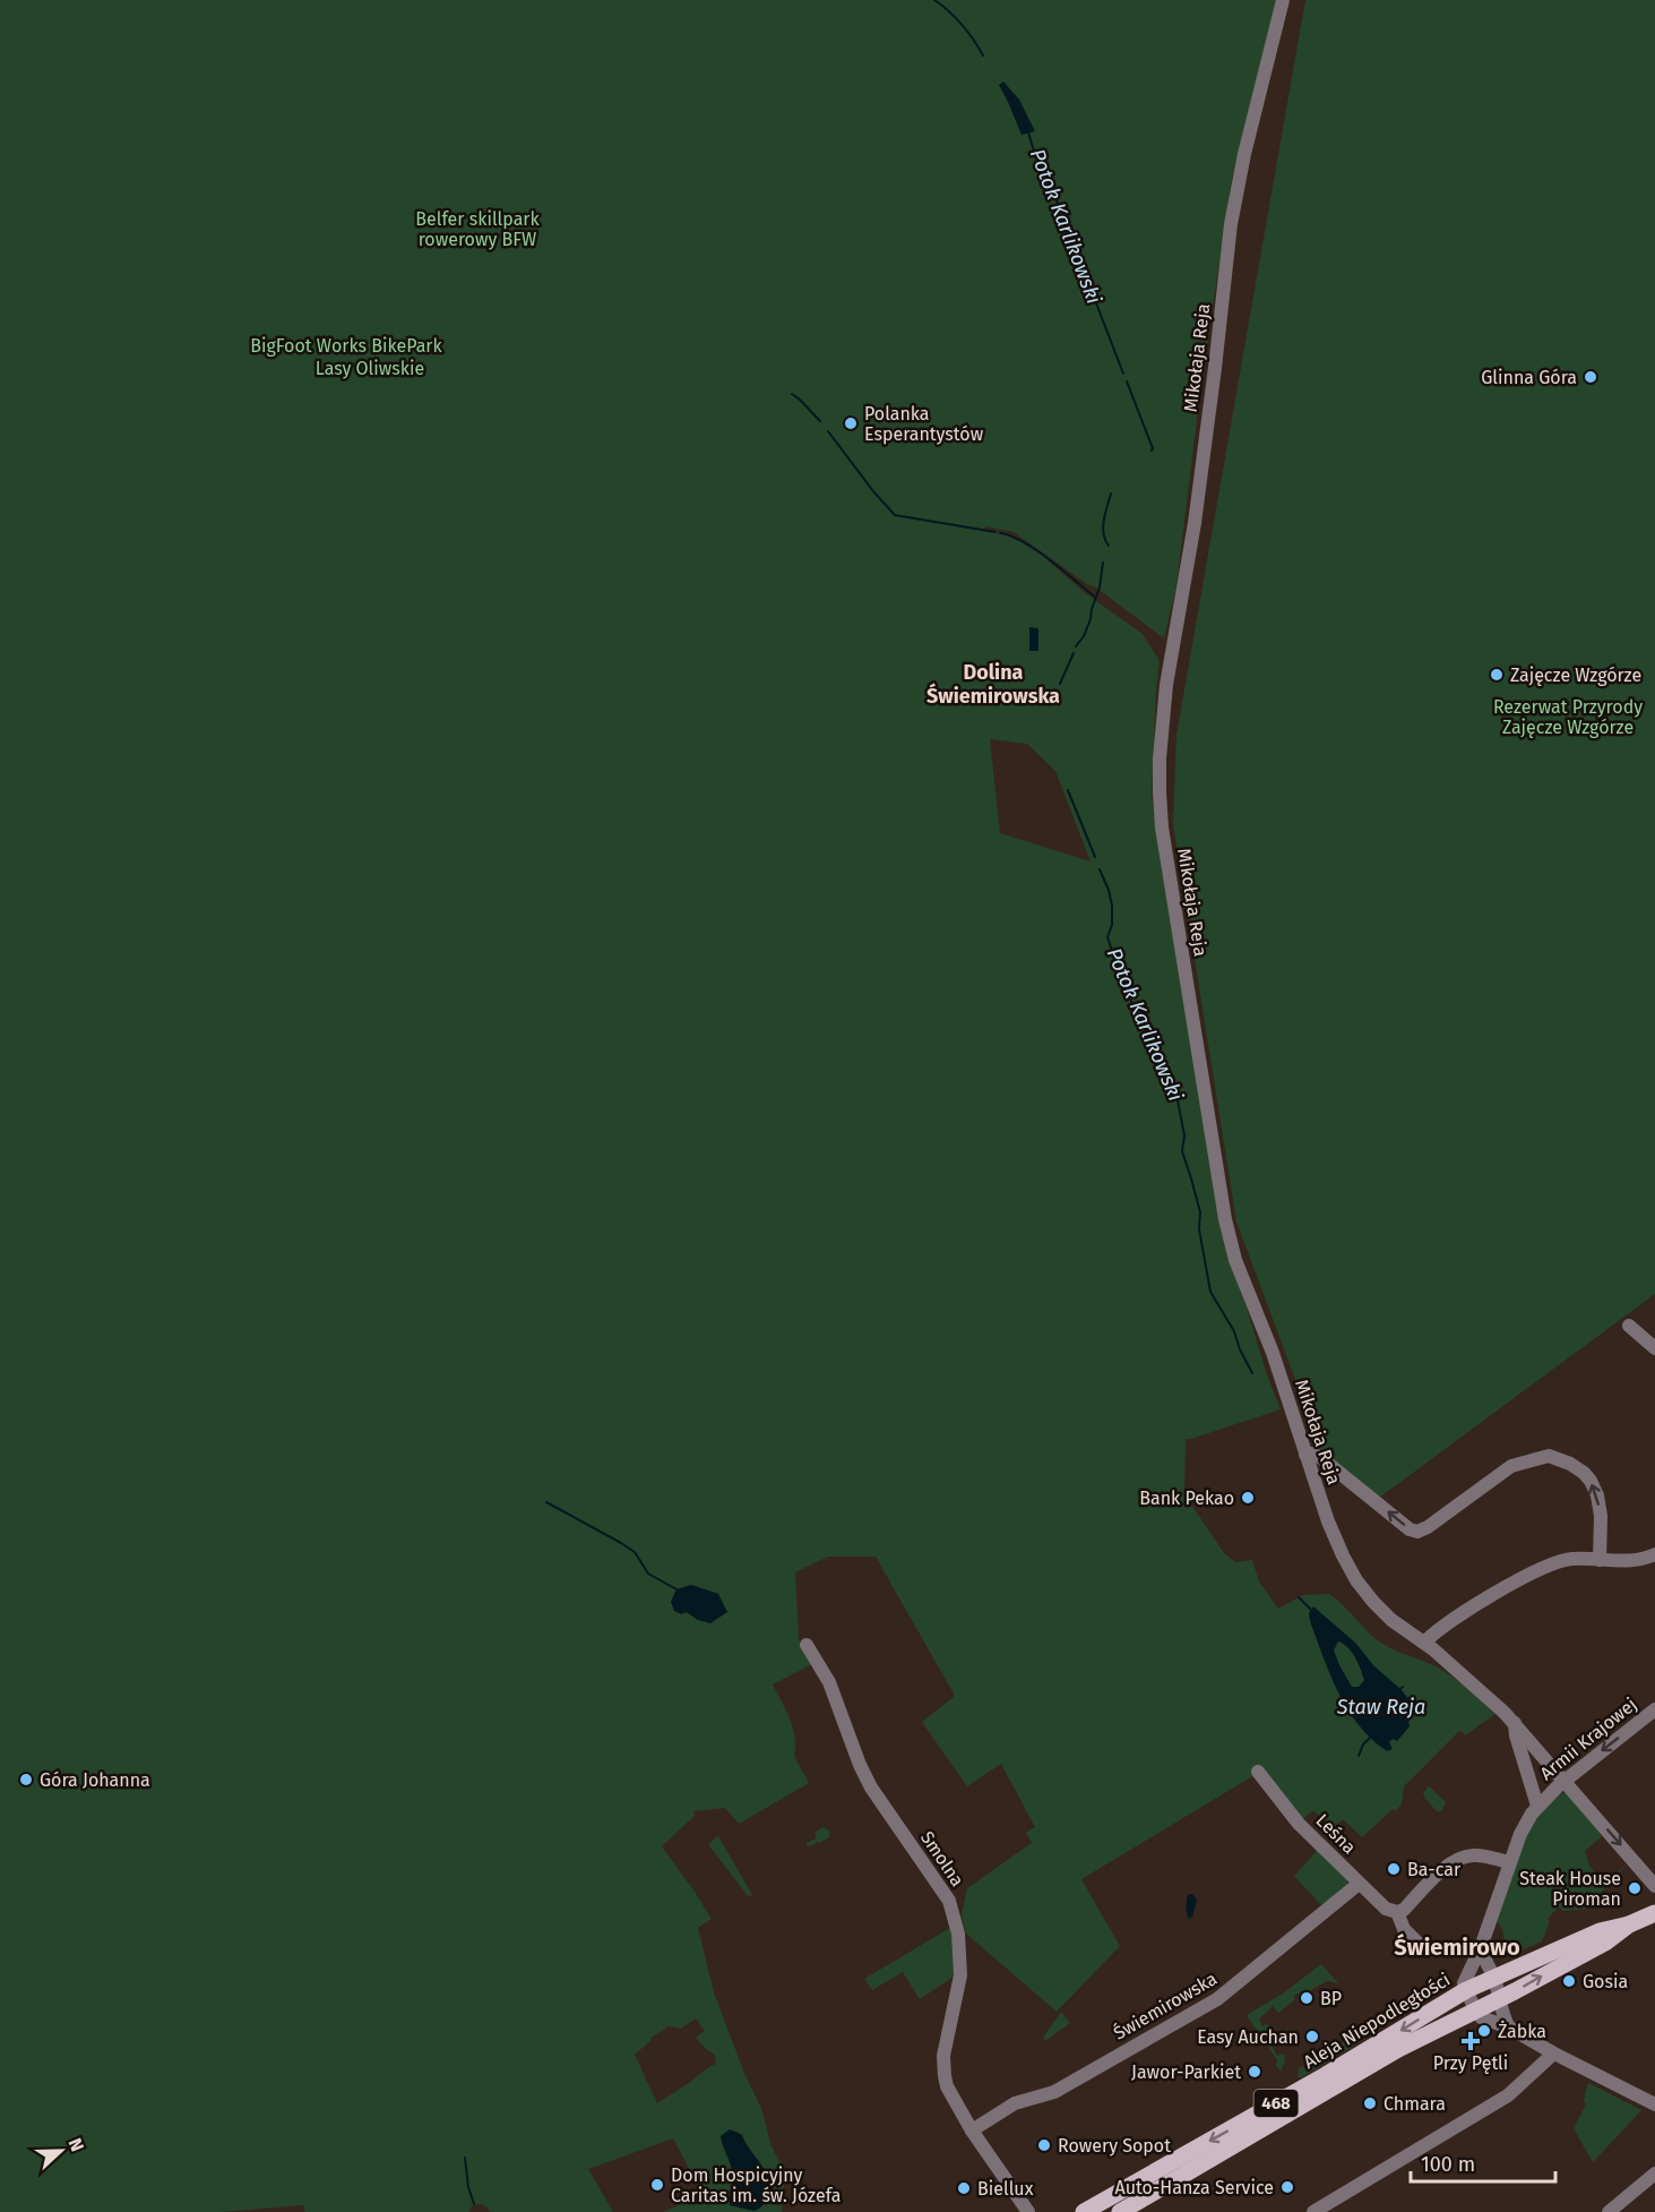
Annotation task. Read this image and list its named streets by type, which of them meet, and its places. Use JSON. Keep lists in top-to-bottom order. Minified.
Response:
{"streets":{"main road":["Aleja Niepodległości","468"],"street":["Mikołaja Reja","Armii Krajowej","Leśna","Smolna","Świemirowska"]},"crossings":[["Mikołaja Reja","Armii Krajowej"],["Armii Krajowej","Aleja Niepodległości"],["Leśna","Świemirowska"],["Smolna","Świemirowska"]],"districts":["Dolina Świemirowska","Świemirowo"],"water":["Potok Karlikowski","Staw Reja"],"parks":["Belfer skillpark rowerowy BFW","BigFoot Works BikePark","Lasy Oliwskie","Rezerwat Przyrody Zajęcze Wzgórze"],"places":{"other":["Glinna Góra","Polanka Esperantystów","Zajęcze Wzgórze","Bank Pekao","Góra Johanna","Ba-car","Steak House Piroman","Gosia","BP","Żabka","Easy Auchan","Jawor-Parkiet","Chmara","Rowery Sopot","Dom Hospicyjny Caritas im. św. Józefa","Auto-Hanza Service","Biellux"],"health":["Przy Pętli"]},"scale_bar":"100 m","north":"right"}
